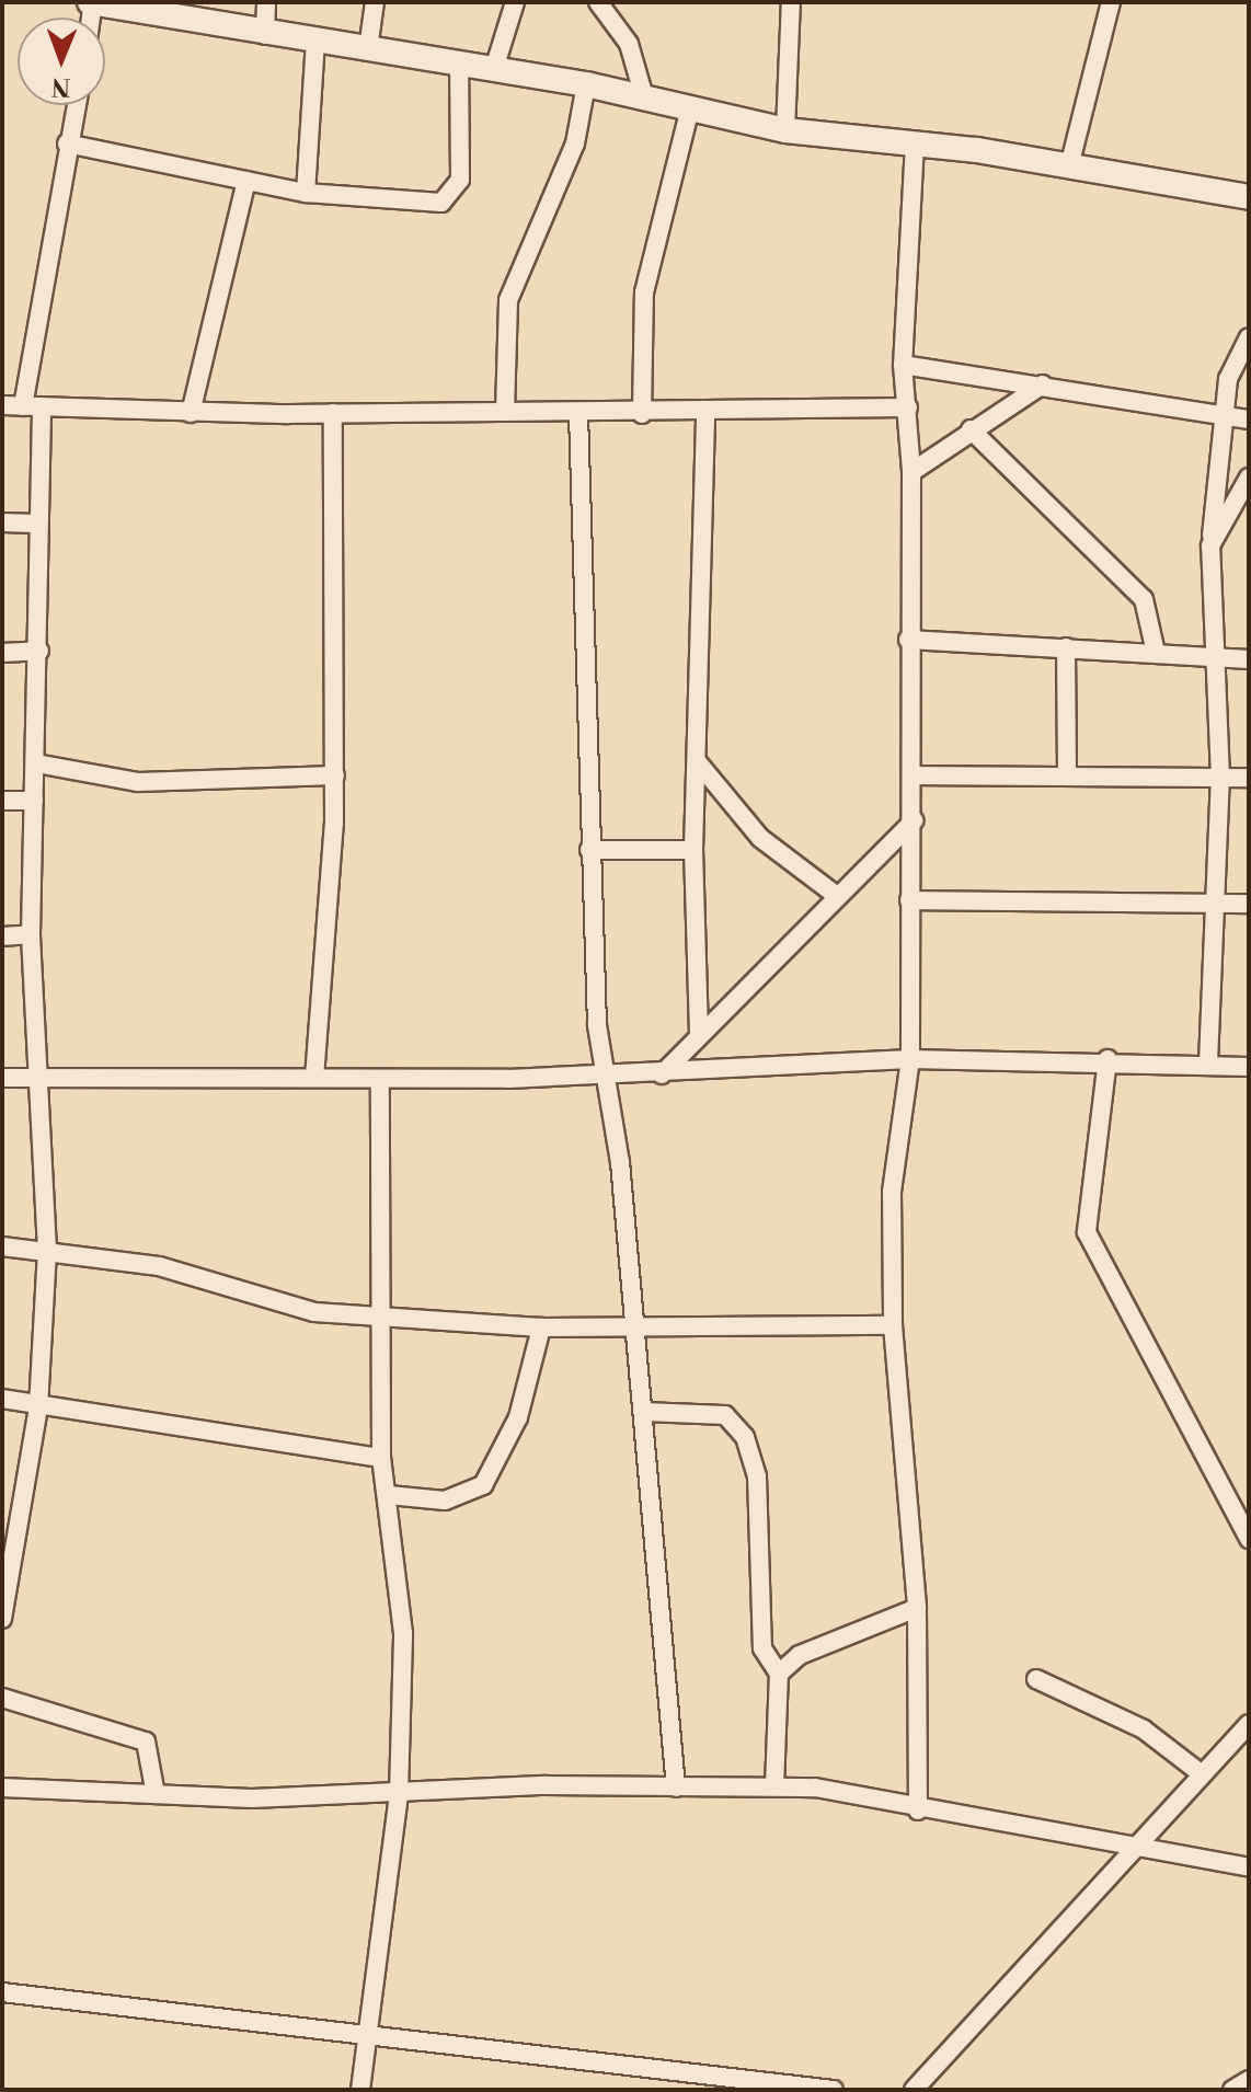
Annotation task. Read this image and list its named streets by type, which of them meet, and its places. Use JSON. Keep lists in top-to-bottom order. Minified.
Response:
{"north":"bottom"}
